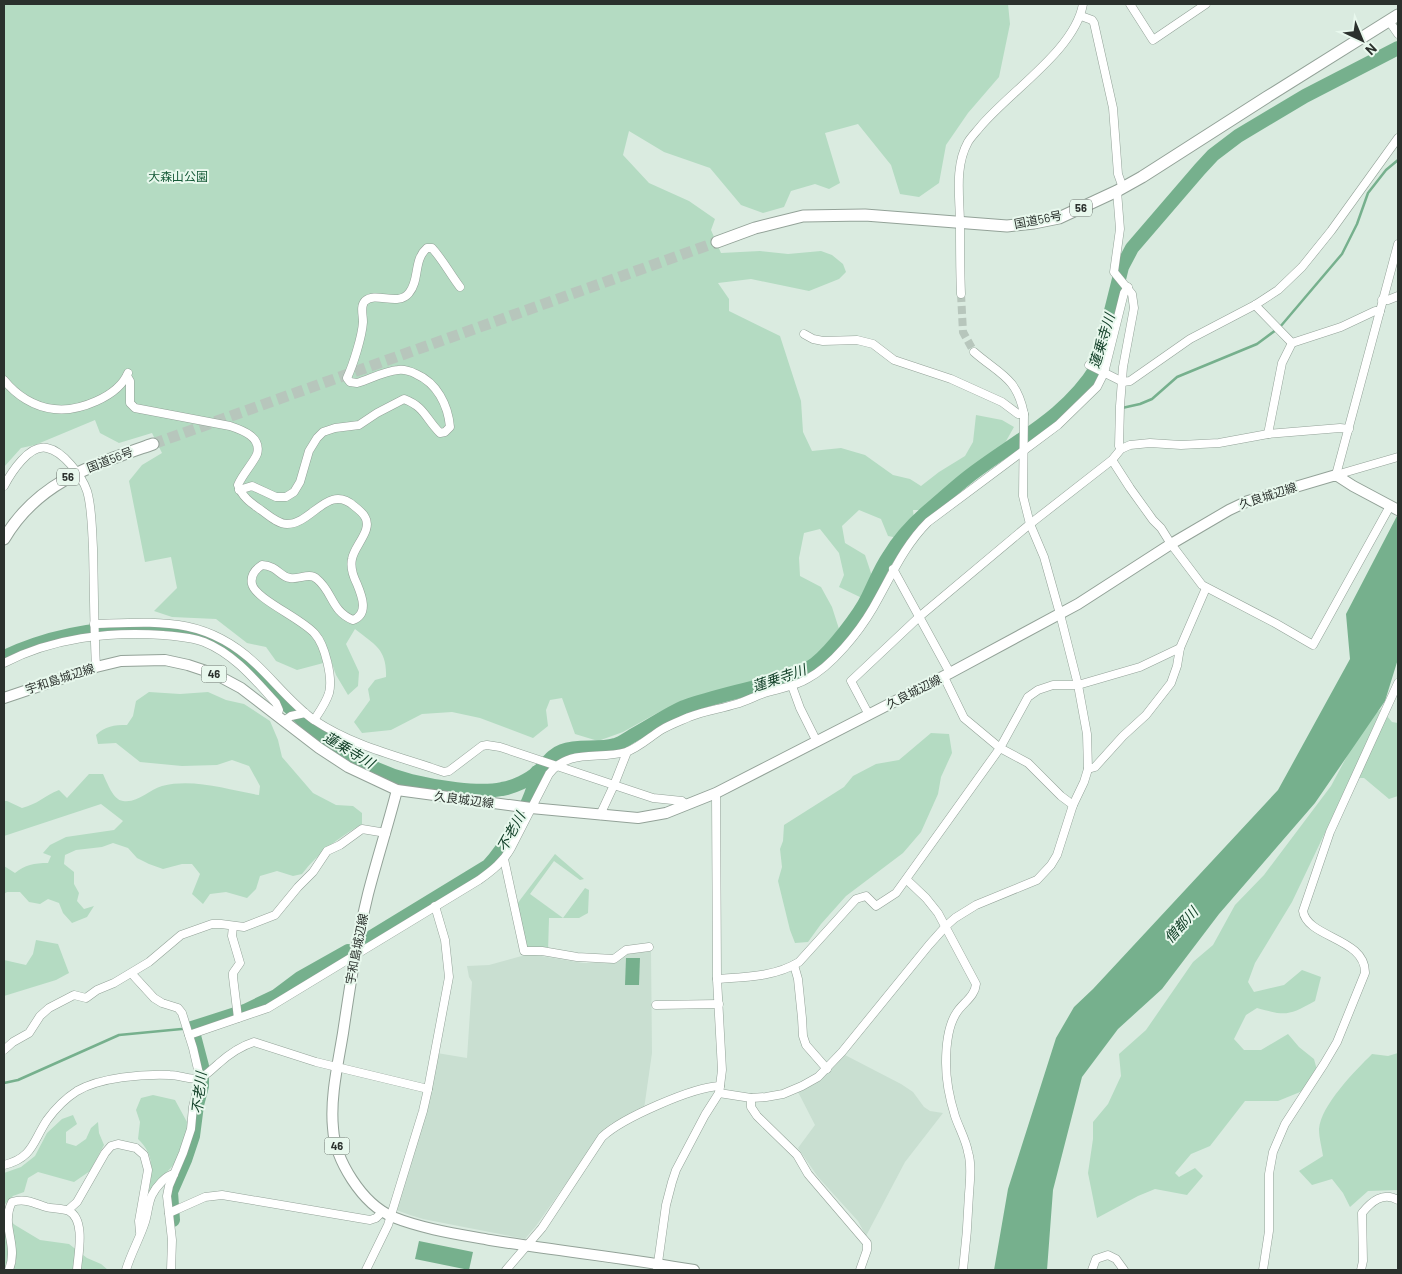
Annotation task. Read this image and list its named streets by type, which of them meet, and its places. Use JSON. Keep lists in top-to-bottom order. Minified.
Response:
{"streets":{"highway":["56","国道56号"],"main road":["久良城辺線","46","宇和島城辺線"]},"crossings":[["久良城辺線","宇和島城辺線"]],"water":["蓮乗寺川","不老川","僧都川"],"parks":["大森山公園"],"north":"bottom right"}
